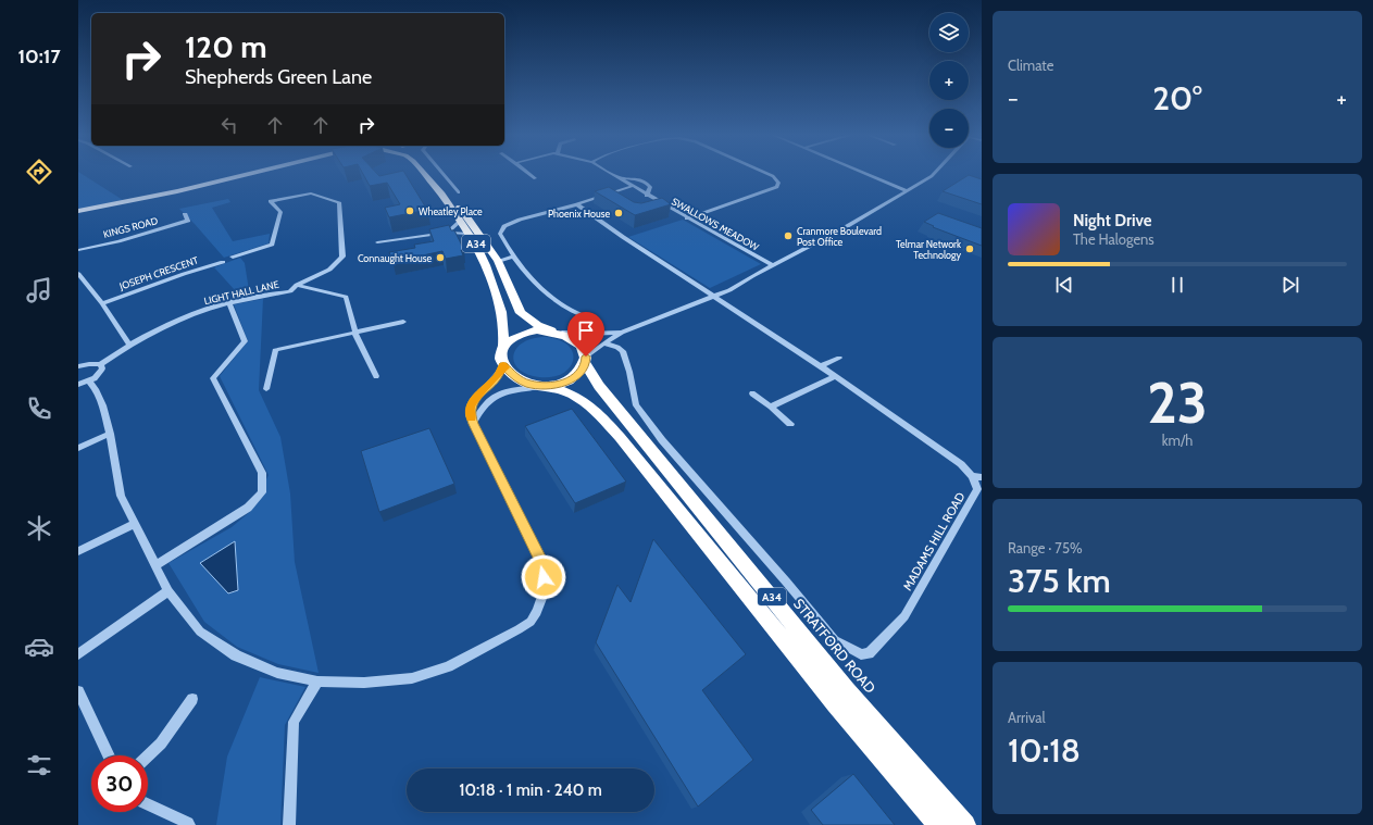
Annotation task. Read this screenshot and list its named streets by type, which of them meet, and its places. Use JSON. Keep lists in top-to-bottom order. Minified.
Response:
{"streets":{"highway":["A34","STRATFORD ROAD"],"street":["SWALLOWS MEADOW","KINGS ROAD","JOSEPH CRESCENT","LIGHT HALL LANE","MADAMS HILL ROAD"]},"crossings":[["A34","STRATFORD ROAD"],["MADAMS HILL ROAD","STRATFORD ROAD"]],"places":["Wheatley Place","Phoenix House","Cranmore Boulevard Post Office","Telmar Network Technology","Connaught House"],"page":{"tabs":"10:17","tile":["Climate",["23","km/h"],["Range · 75%","375 km"],["Arrival","10:18"]],"map_buttons":["+","−"],"turn":["120 m","Shepherds Green Lane"],"heat":["−","20°","+"],"song":["Night Drive","The Halogens"],"limit":"30","trip":"10:18 · 1 min · 240 m"}}
